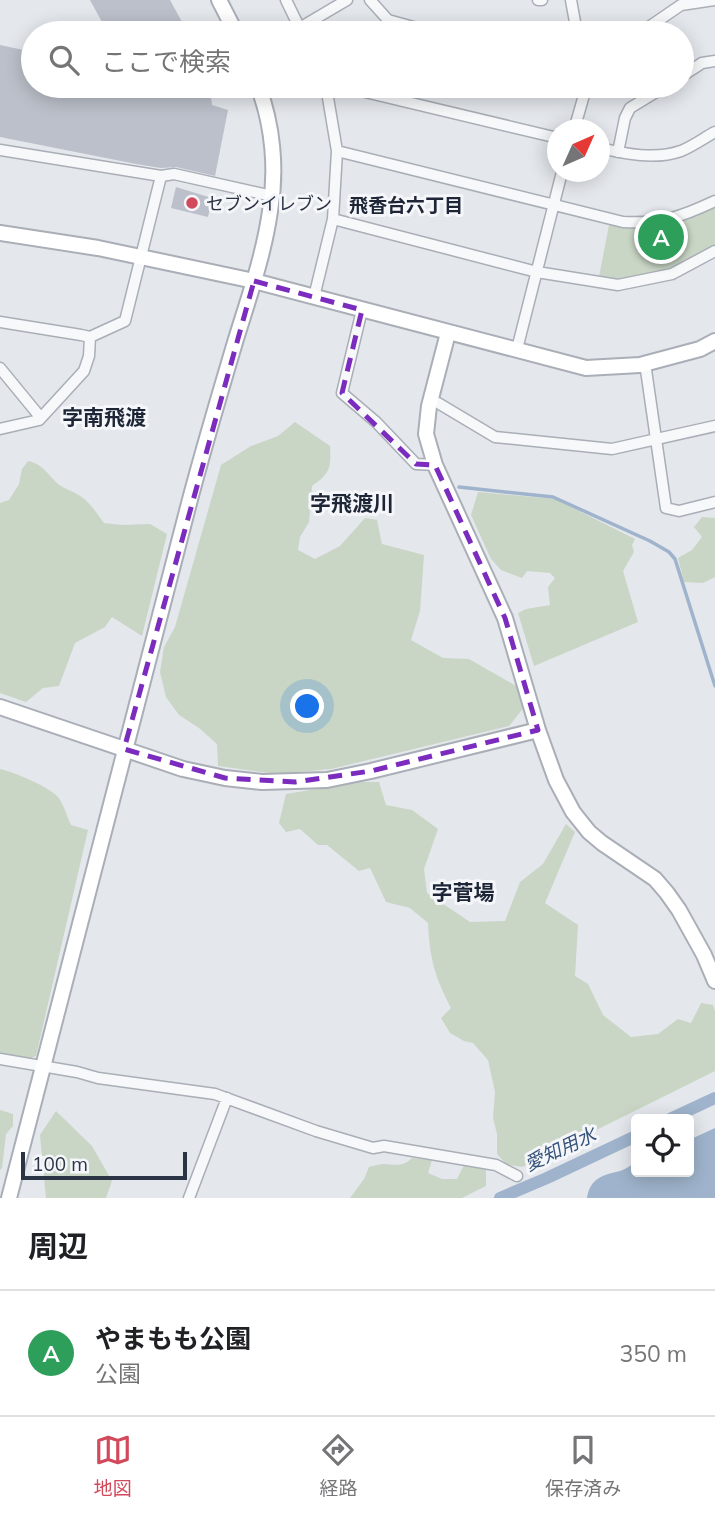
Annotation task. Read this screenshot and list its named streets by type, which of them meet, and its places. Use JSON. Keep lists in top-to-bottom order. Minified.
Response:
{"districts":["飛香台六丁目","字南飛渡","字飛渡川","字菅場"],"water":["愛知用水"],"places":["セブンイレブン"],"scale_bar":"100 m","north":"top right","page":{"search":"ここで検索","pins":"A","scale":"100 m","heading":"周辺","list":[{"mark":"A","name":"やまもも公園","note":"公園","value":"350 m"}],"nav":["地図","経路","保存済み"]}}
